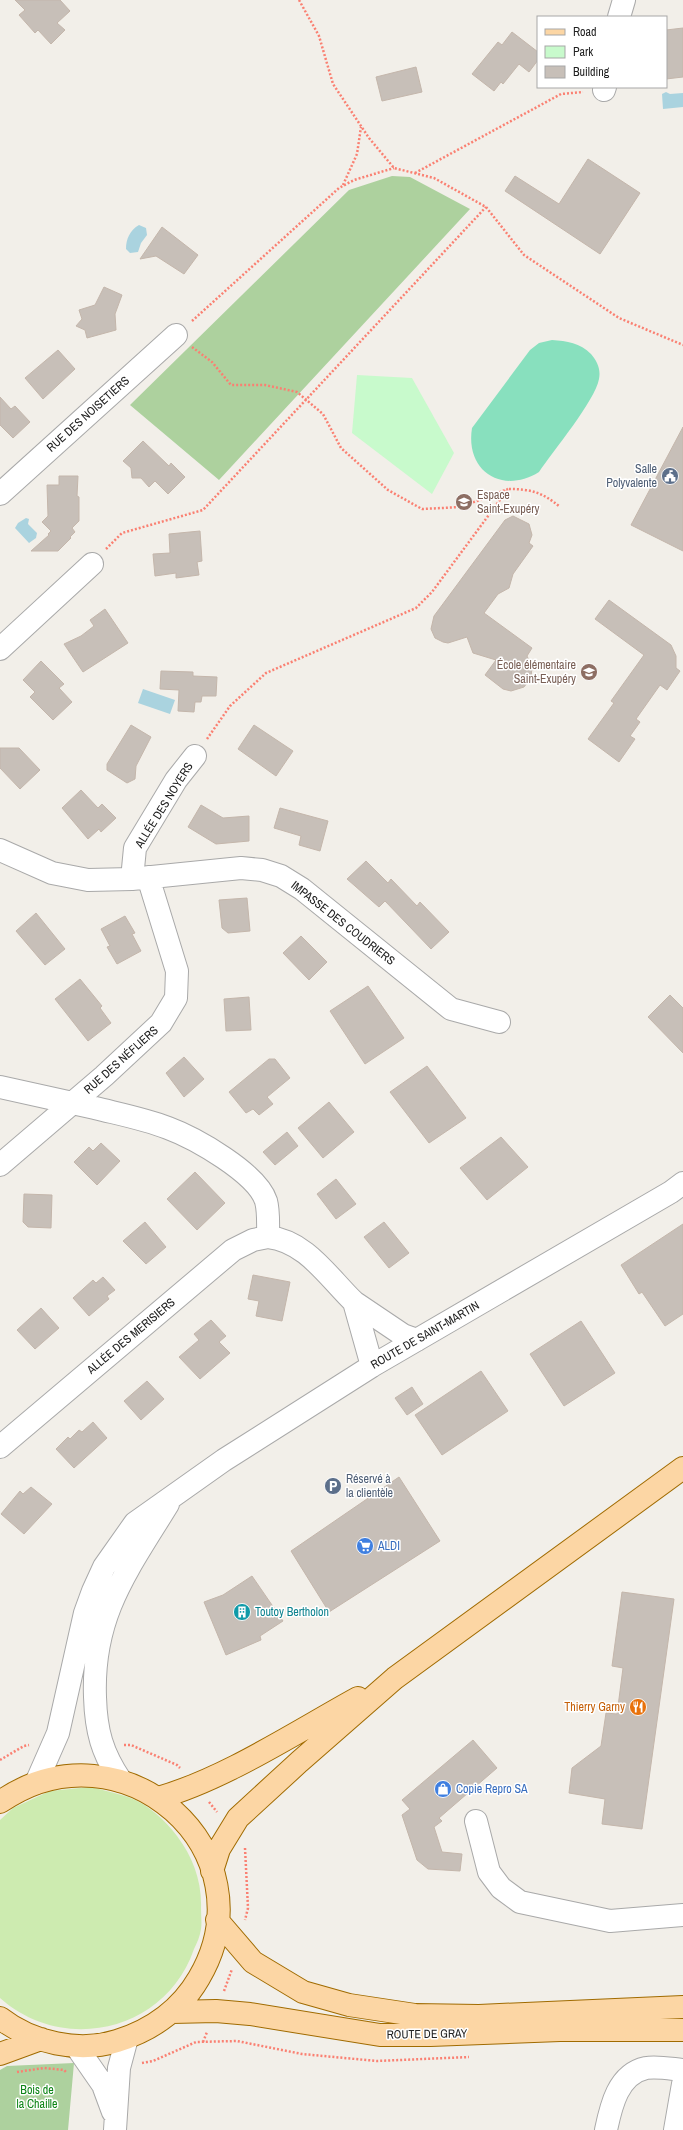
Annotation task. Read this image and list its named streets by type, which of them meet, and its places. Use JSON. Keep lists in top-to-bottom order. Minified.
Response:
{"streets":{"main road":["ROUTE DE GRAY"],"street":["RUE DES NOISETIERS","ALLÉE DES NOYERS","IMPASSE DES COUDRIERS","RUE DES NÉFLIERS","ROUTE DE SAINT-MARTIN","ALLÉE DES MERISIERS"]},"crossings":[["ALLÉE DES NOYERS","IMPASSE DES COUDRIERS"],["ALLÉE DES NOYERS","RUE DES NÉFLIERS"],["IMPASSE DES COUDRIERS","RUE DES NÉFLIERS"]],"parks":["Bois de la Chaille"],"places":{"public building":["Salle Polyvalente"],"school or university":["Espace Saint-Exupéry","École élémentaire Saint-Exupéry"],"parking":["Réservé à la clientèle"],"supermarket":["ALDI"],"building":["Toutoy Bertholon"],"restaurant":["Thierry Garny"],"shop":["Copie Repro SA"]},"legend":["Road","Park","Building"]}
